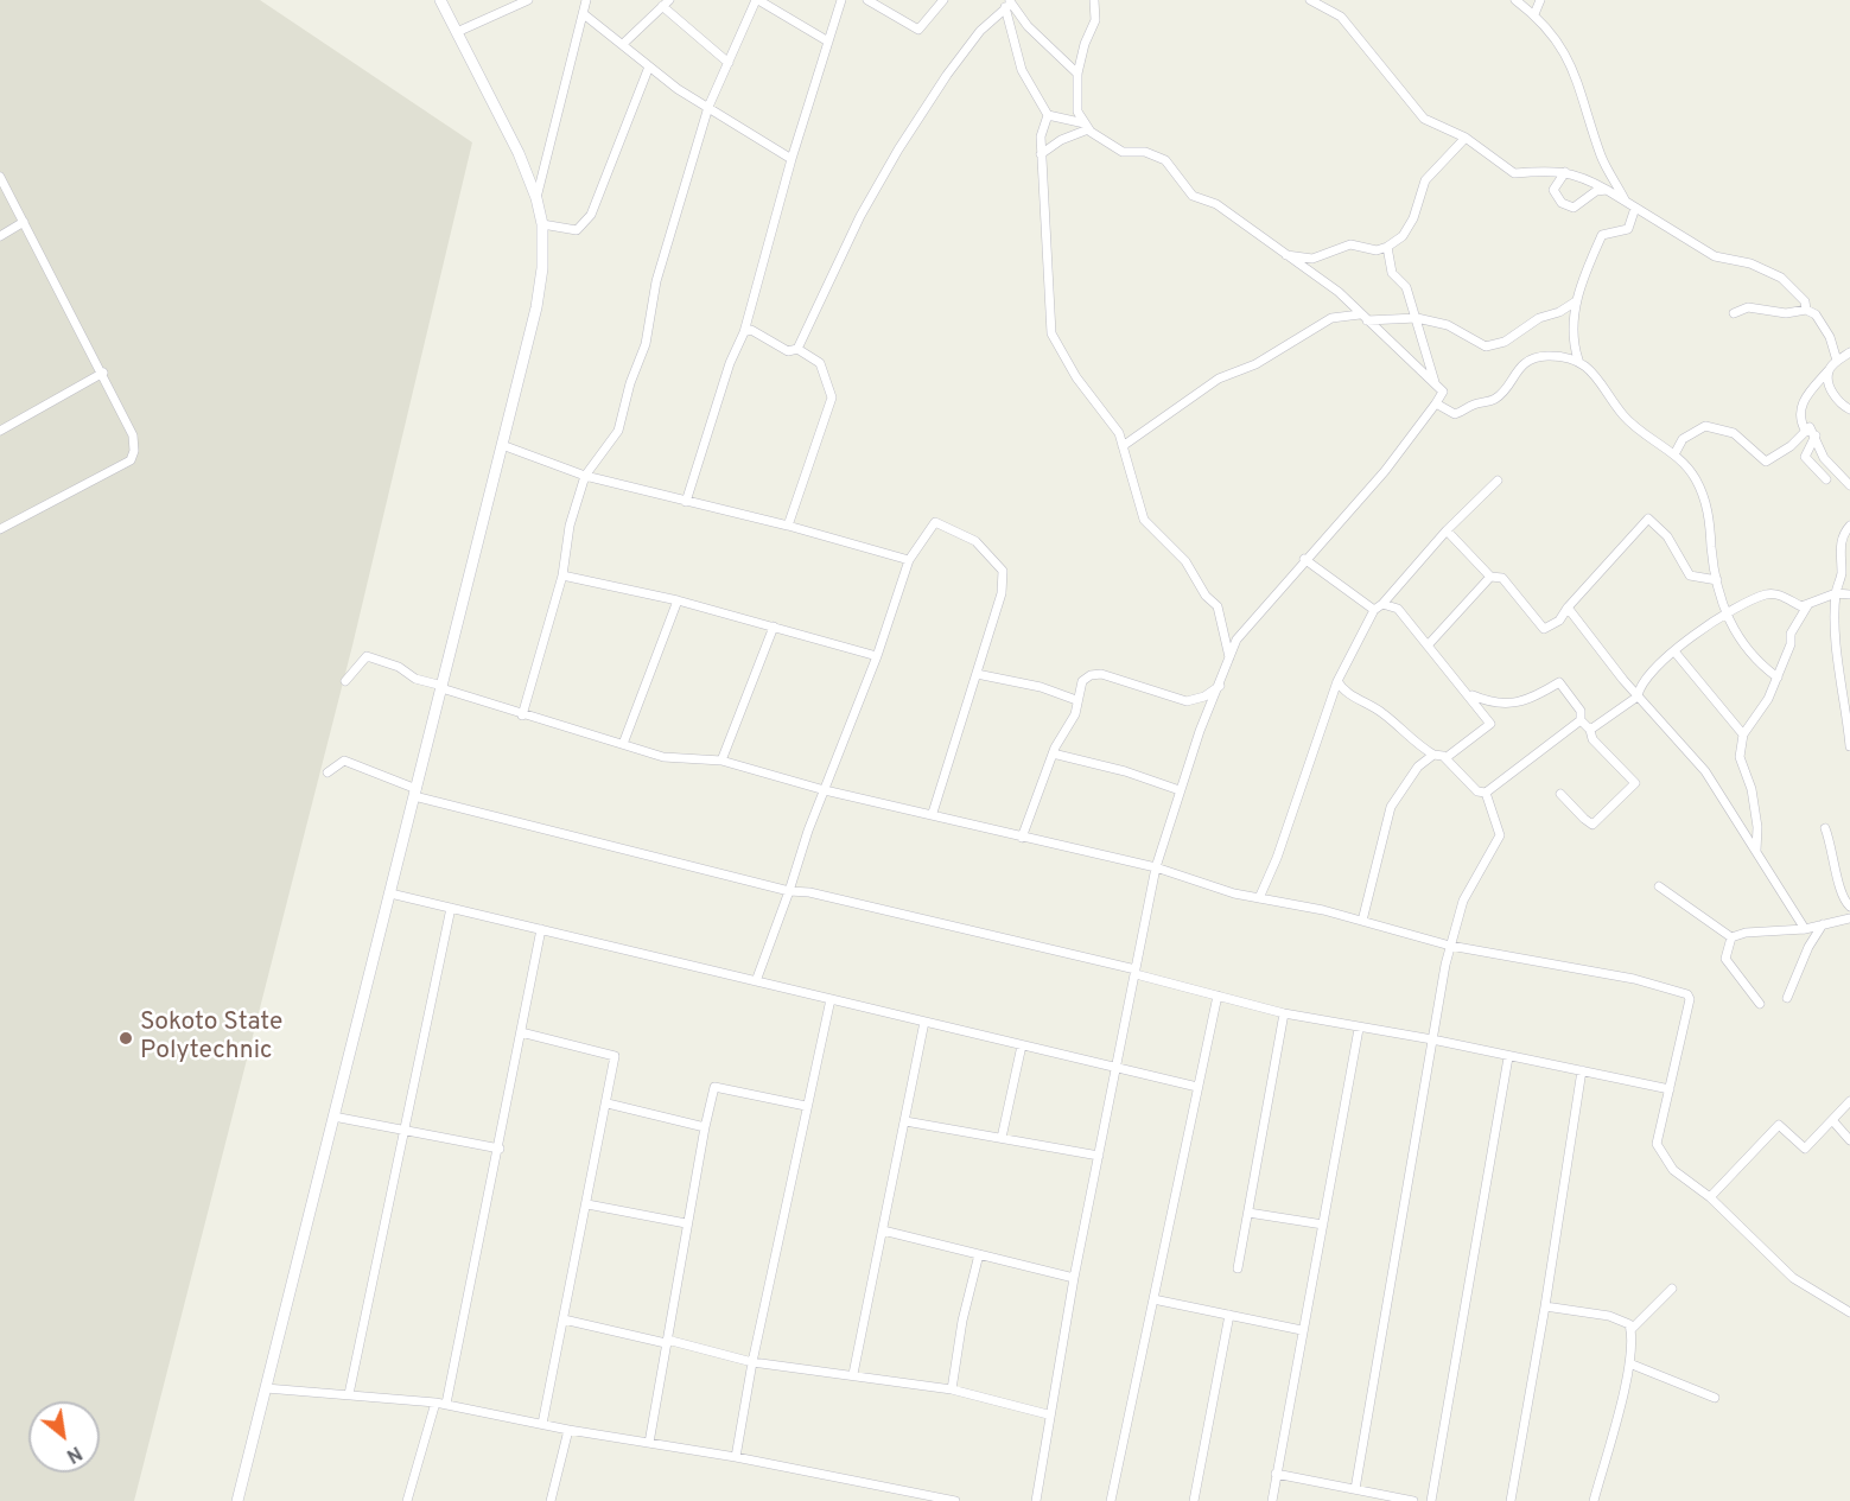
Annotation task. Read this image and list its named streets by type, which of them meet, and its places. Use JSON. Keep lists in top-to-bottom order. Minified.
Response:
{"places":["Sokoto State Polytechnic"],"north":"bottom right"}
